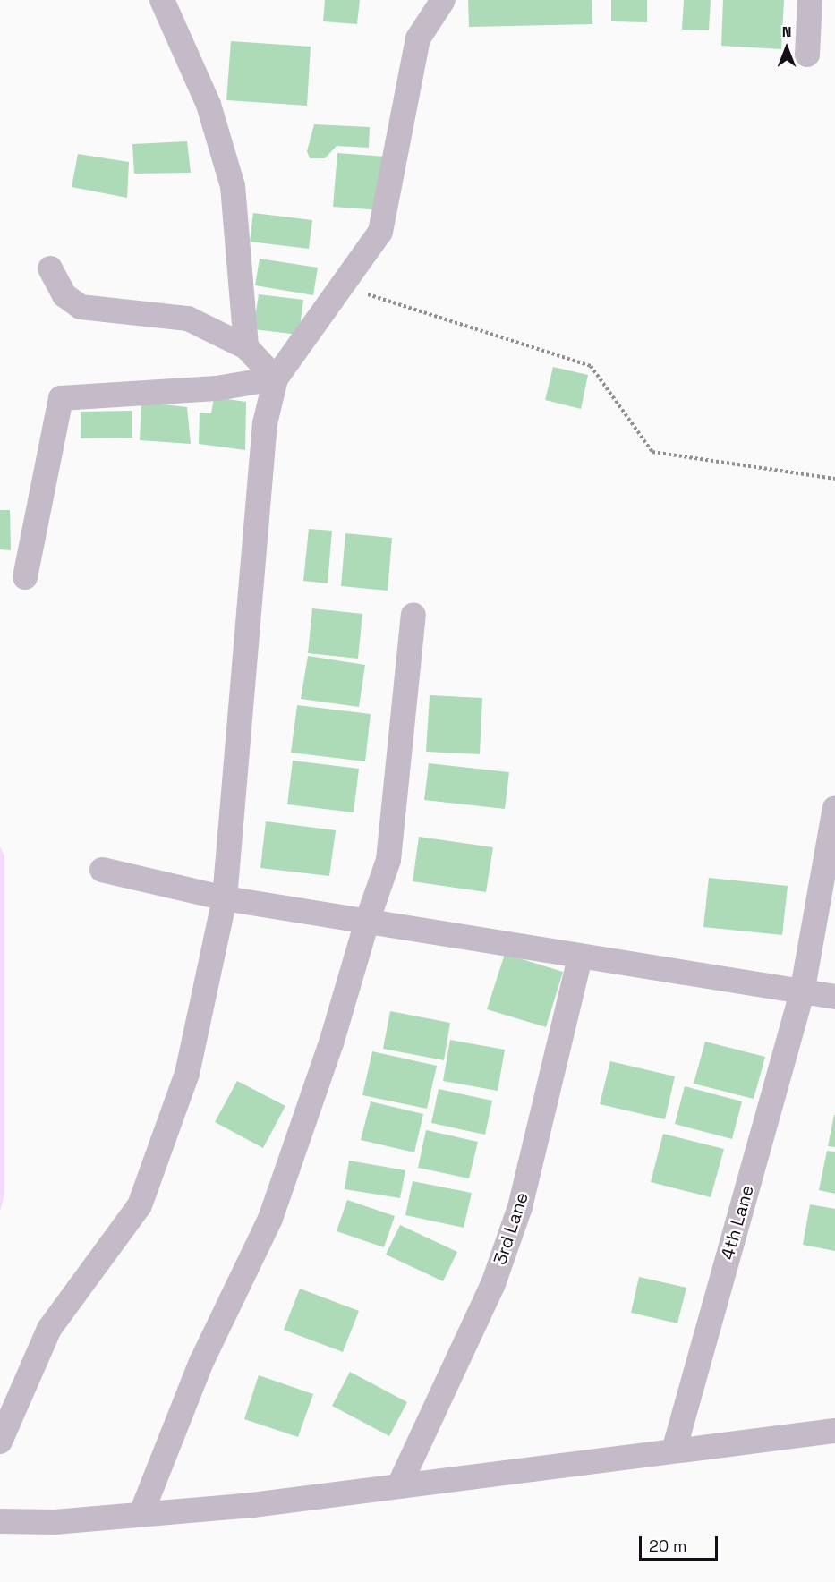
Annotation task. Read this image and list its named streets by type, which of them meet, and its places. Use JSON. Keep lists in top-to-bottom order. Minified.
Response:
{"streets":{"street":["4th Lane","3rd Lane"]},"scale_bar":"20 m","north":"top"}
